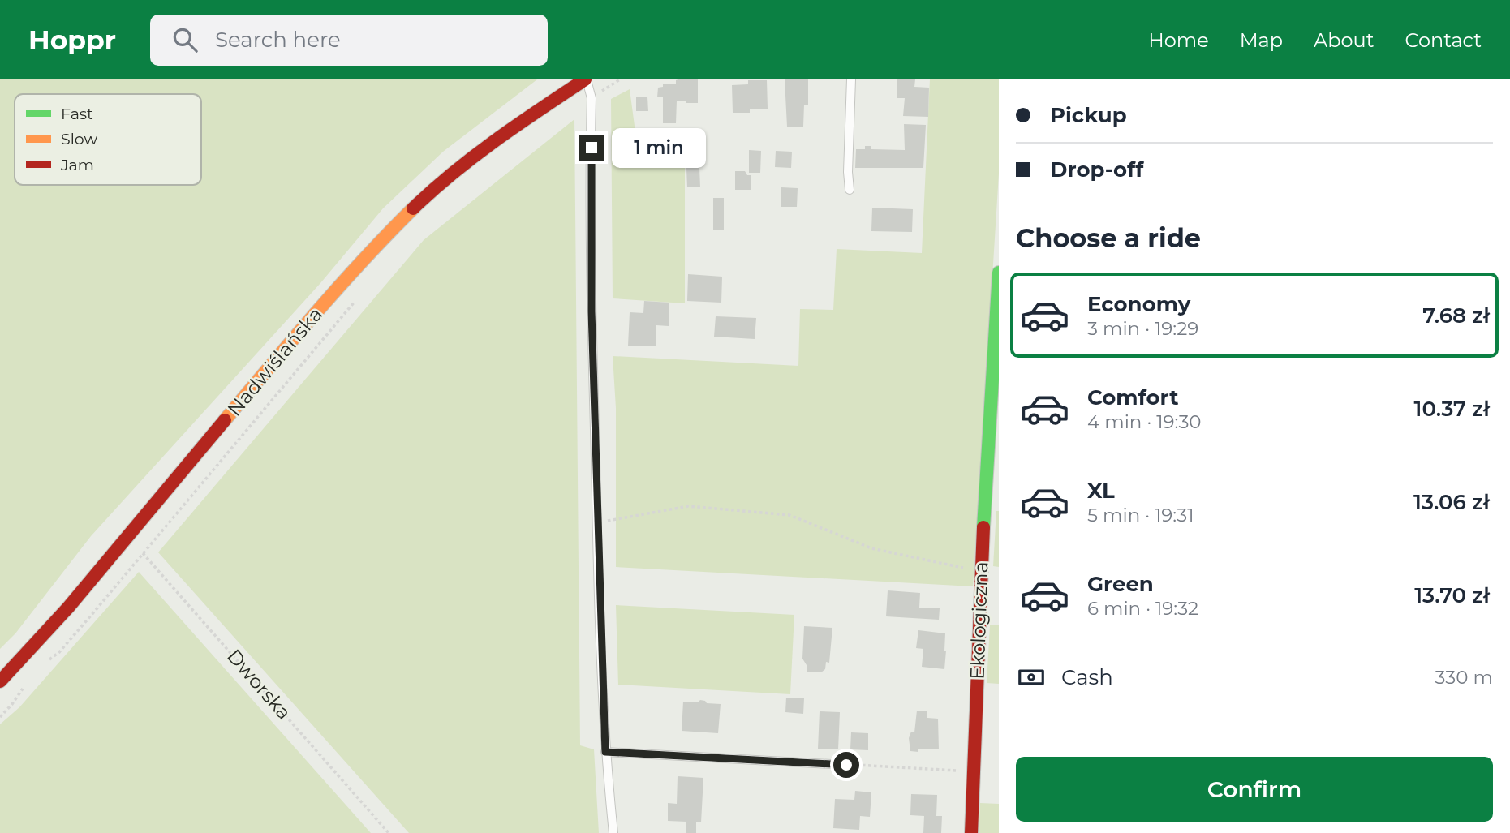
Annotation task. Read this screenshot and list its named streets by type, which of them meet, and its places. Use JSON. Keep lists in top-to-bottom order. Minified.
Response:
{"streets":{"main road":["Nadwiślańska","Ekologiczna"],"path":["Dworska"]},"crossings":[["Nadwiślańska","Dworska"]],"legend":["Fast","Slow","Jam"],"page":{"header":"Hoppr","search":"Search here","nav":["Home","Map","About","Contact"],"banner":["Pickup","Drop-off"],"bubble":"1 min","heading":"Choose a ride","list":[{"name":"Economy","note":"3 min · 19:29","value":"7.68 zł"},{"name":"Comfort","note":"4 min · 19:30","value":"10.37 zł"},{"name":"XL","note":"5 min · 19:31","value":"13.06 zł"},{"name":"Green","note":"6 min · 19:32","value":"13.70 zł"}],"pay":["Cash","330 m"],"buttons":"Confirm"}}
